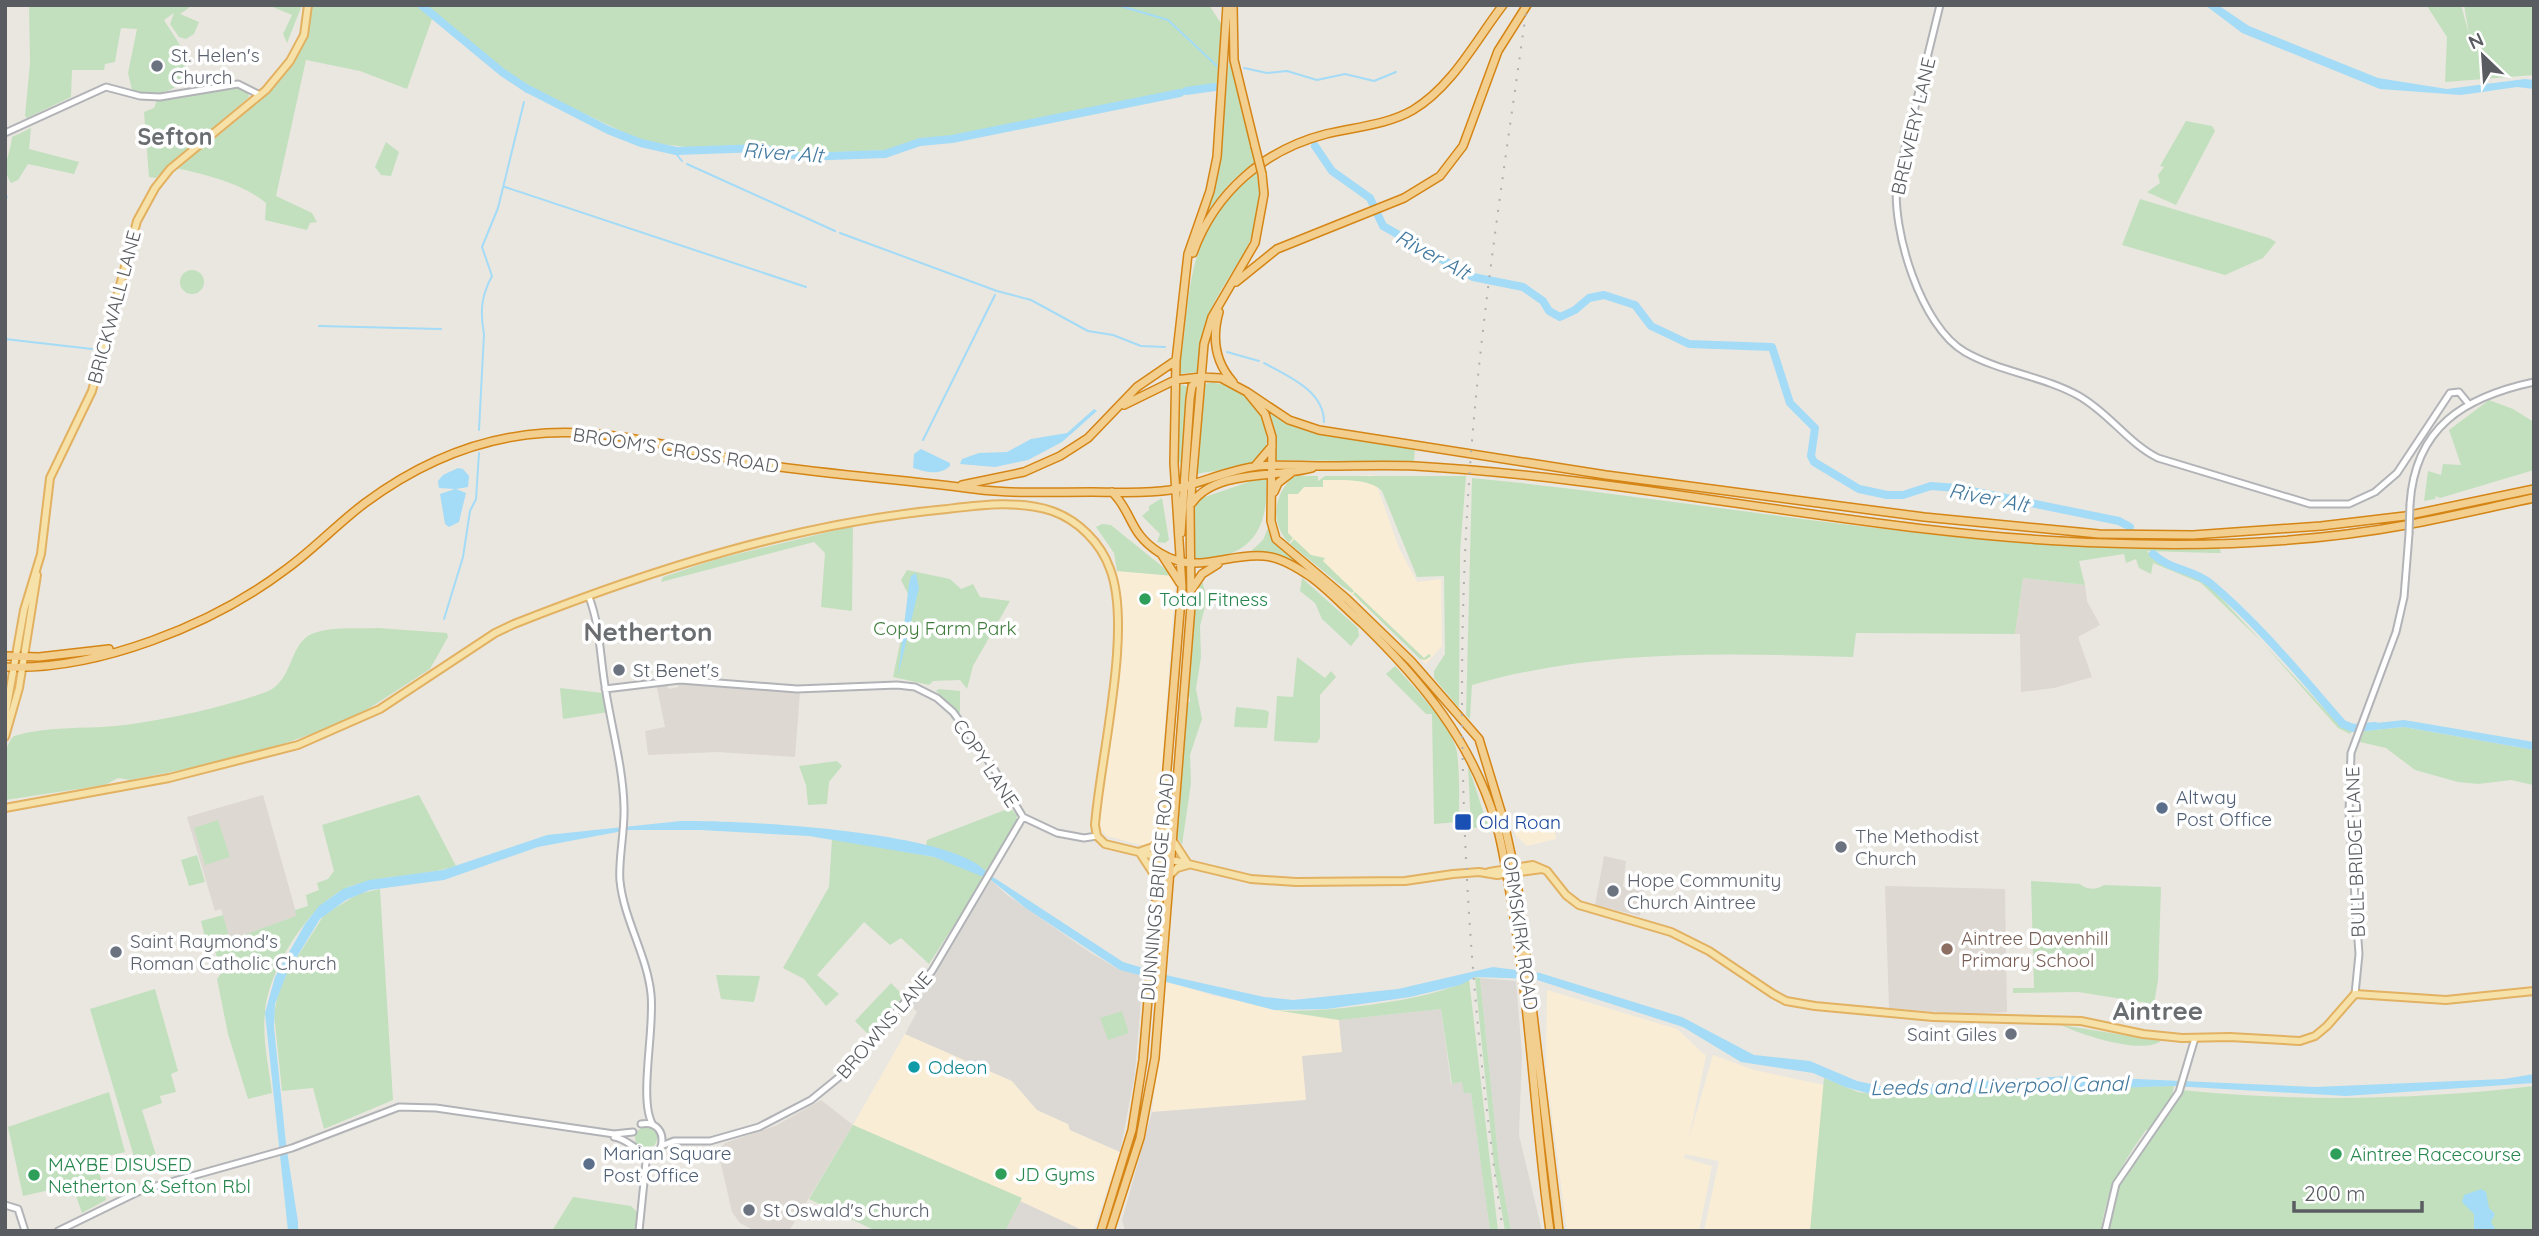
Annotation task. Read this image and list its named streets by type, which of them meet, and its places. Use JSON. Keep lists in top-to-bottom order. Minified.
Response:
{"streets":{"highway":["BROOM'S CROSS ROAD","DUNNINGS BRIDGE ROAD","ORMSKIRK ROAD"],"main road":["BRICKWALL LANE","COPY LANE"],"street":["BREWERY LANE","BULL BRIDGE LANE","BROWNS LANE"]},"crossings":[["BREWERY LANE","BULL BRIDGE LANE"],["BRICKWALL LANE","BROOM'S CROSS ROAD"],["BROOM'S CROSS ROAD","DUNNINGS BRIDGE ROAD"],["COPY LANE","DUNNINGS BRIDGE ROAD"],["COPY LANE","ORMSKIRK ROAD"],["COPY LANE","BROWNS LANE"],["DUNNINGS BRIDGE ROAD","ORMSKIRK ROAD"]],"districts":["Sefton","Netherton","Aintree"],"water":["River Alt","Leeds and Liverpool Canal"],"parks":["Copy Farm Park"],"places":{"other":["St. Helen's Church","Total Fitness","St Benet's","Altway Post Office","The Methodist Church","Hope Community Church Aintree","Aintree Davenhill Primary School","Saint Raymond's Roman Catholic Church","Saint Giles","Odeon","Aintree Racecourse","Marian Square Post Office","JD Gyms","MAYBE DISUSED Netherton & Sefton Rbl","St Oswald's Church"],"transit":["Old Roan"]},"scale_bar":"200 m","north":"top left"}
